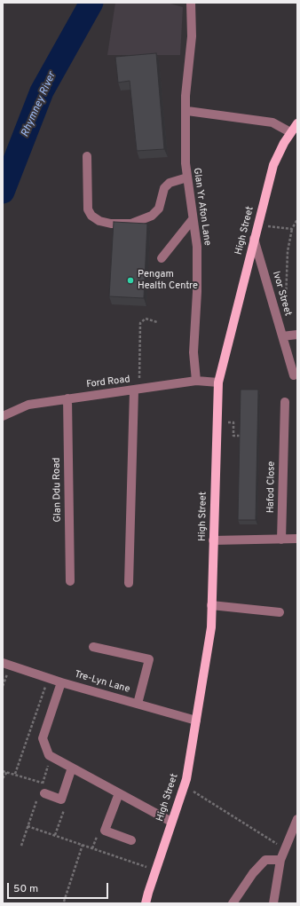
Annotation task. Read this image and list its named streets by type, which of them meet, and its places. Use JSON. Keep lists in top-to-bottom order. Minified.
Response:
{"streets":{"main road":["High Street"],"street":["Glan Yr Afon Lane","Ivor Street","Ford Road","Hafod Close","Glan Ddu Road","Tre-Lyn Lane"]},"crossings":[["Glan Yr Afon Lane","Ford Road"],["High Street","Ivor Street"],["High Street","Ford Road"],["High Street","Tre-Lyn Lane"],["Ford Road","Glan Ddu Road"]],"water":["Rhymney River"],"places":["Pengam Health Centre"],"scale_bar":"50 m"}
